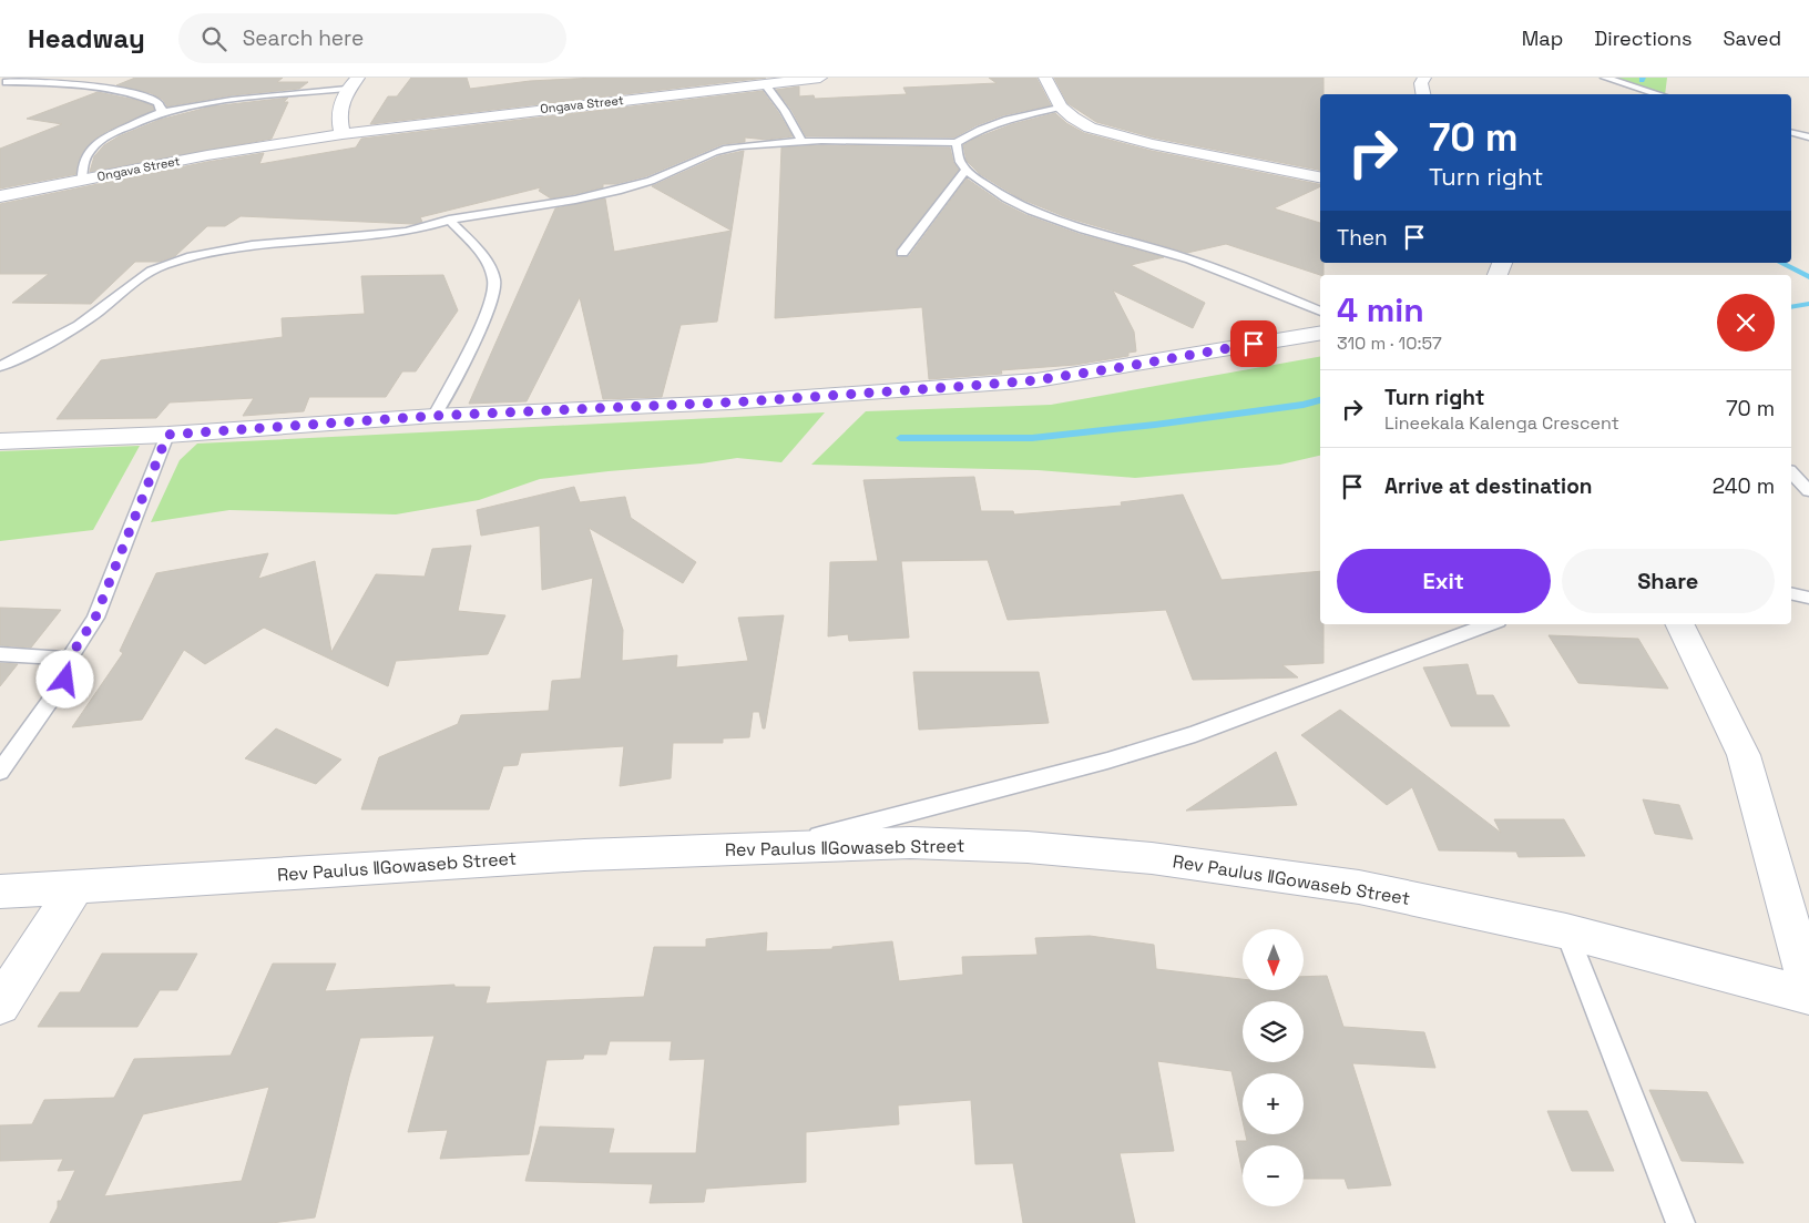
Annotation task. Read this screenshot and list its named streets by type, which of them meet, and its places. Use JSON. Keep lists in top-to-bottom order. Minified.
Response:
{"streets":{"street":["Ongava Street","Rev Paulus ǁGowaseb Street"]},"north":"bottom","page":{"header":"Headway","search":"Search here","nav":["Map","Directions","Saved"],"turn":["70 m","Turn right"],"then":"Then","heading":["4 min","310 m · 10:57"],"list":[{"name":"Turn right","note":"Lineekala Kalenga Crescent","value":"70 m"},{"name":"Arrive at destination","value":"240 m"}],"buttons":["Exit","Share"],"map_buttons":["+","−"]}}
